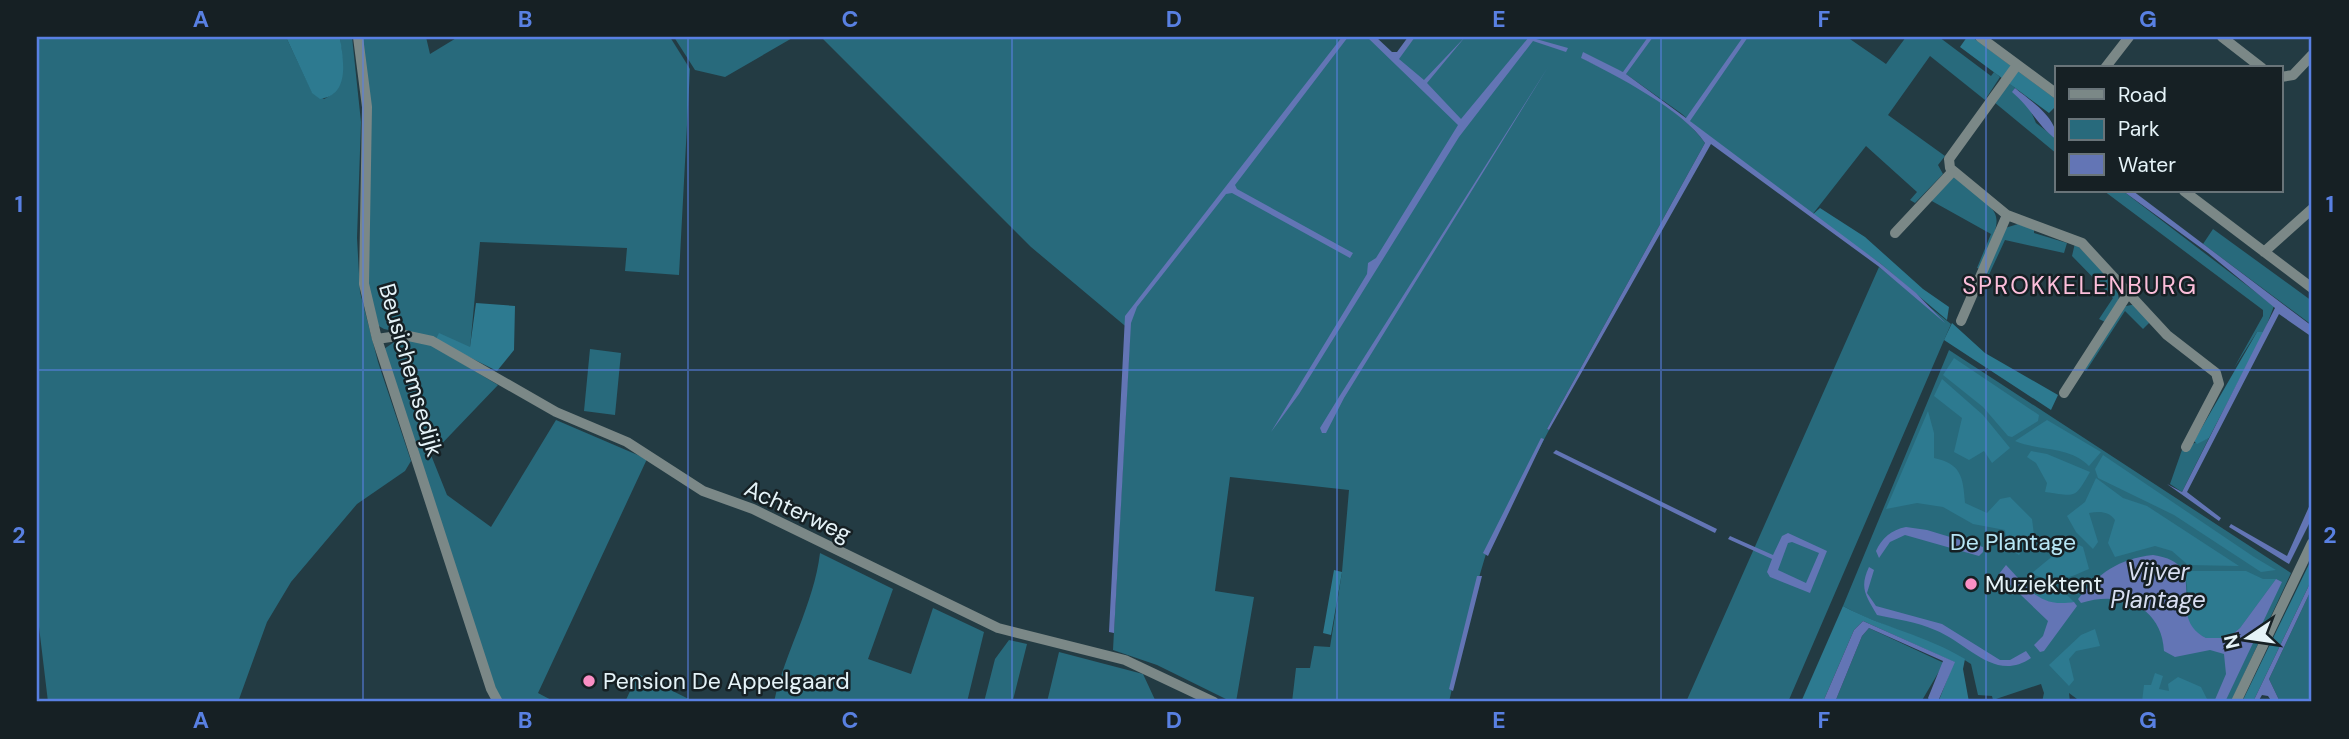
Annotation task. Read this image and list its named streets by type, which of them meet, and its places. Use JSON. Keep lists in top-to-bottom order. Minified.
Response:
{"streets":{"street":["Beusichemsedijk","Achterweg"]},"crossings":[["Beusichemsedijk","Achterweg"]],"districts":["SPROKKELENBURG"],"water":["Vijver Plantage"],"parks":["De Plantage"],"places":["Muziektent","Pension De Appelgaard"],"legend":["Road","Park","Water"],"north":"left","grid":{"columns":["A","B","C","D","E","F","G"],"rows":["1","2"]}}
